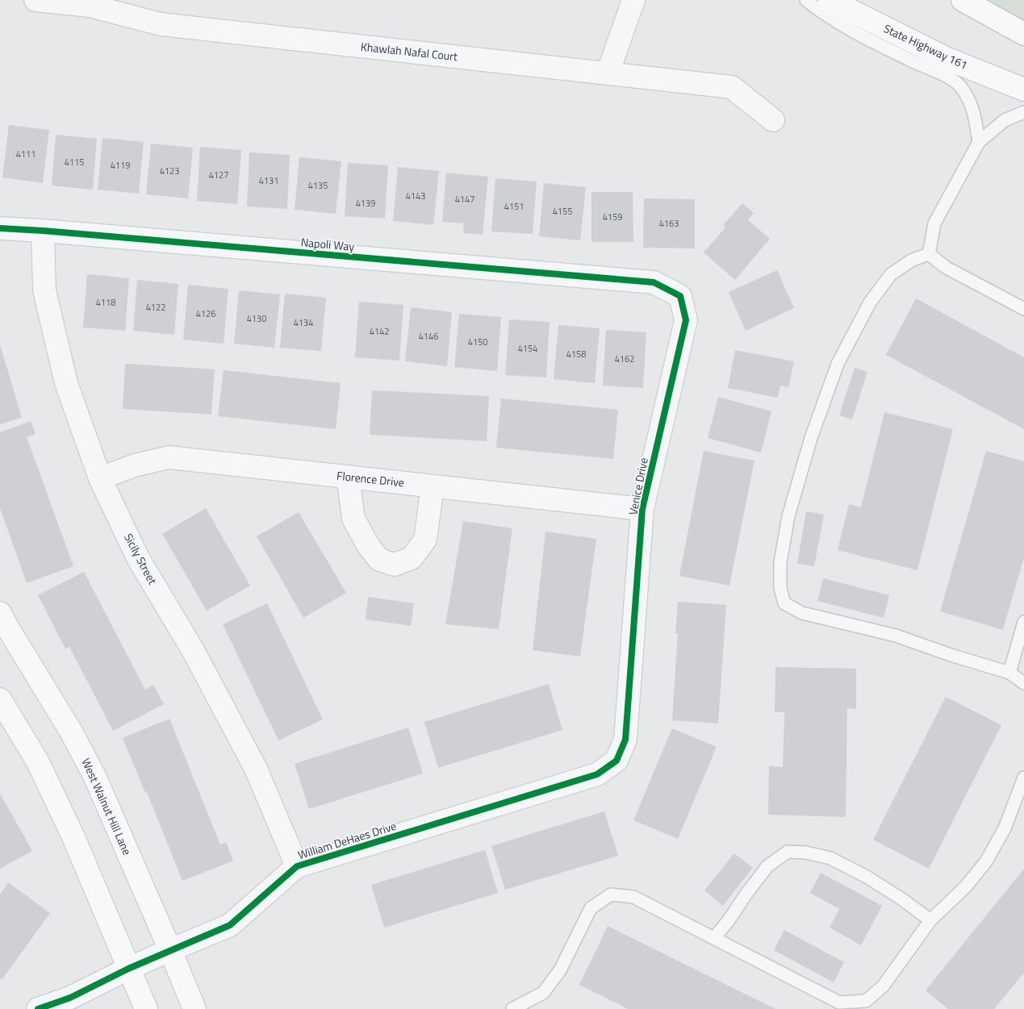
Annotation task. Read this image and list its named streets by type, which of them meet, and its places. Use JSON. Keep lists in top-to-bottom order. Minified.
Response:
{"streets":{"main road":["State Highway 161","West Walnut Hill Lane"],"street":["Khawlah Nafal Court","Napoli Way","Florence Drive","Venice Drive","Sicily Street","William DeHaes Drive"]},"crossings":[["Napoli Way","Venice Drive"],["Napoli Way","Sicily Street"],["Florence Drive","Venice Drive"],["Florence Drive","Sicily Street"],["Venice Drive","William DeHaes Drive"],["Sicily Street","William DeHaes Drive"],["West Walnut Hill Lane","William DeHaes Drive"]],"house_numbers":["4111","4115","4119","4123","4127","4131","4135","4143","4147","4139","4151","4155","4159","4163","4118","4122","4126","4130","4134","4142","4146","4150","4154","4158","4162"]}
